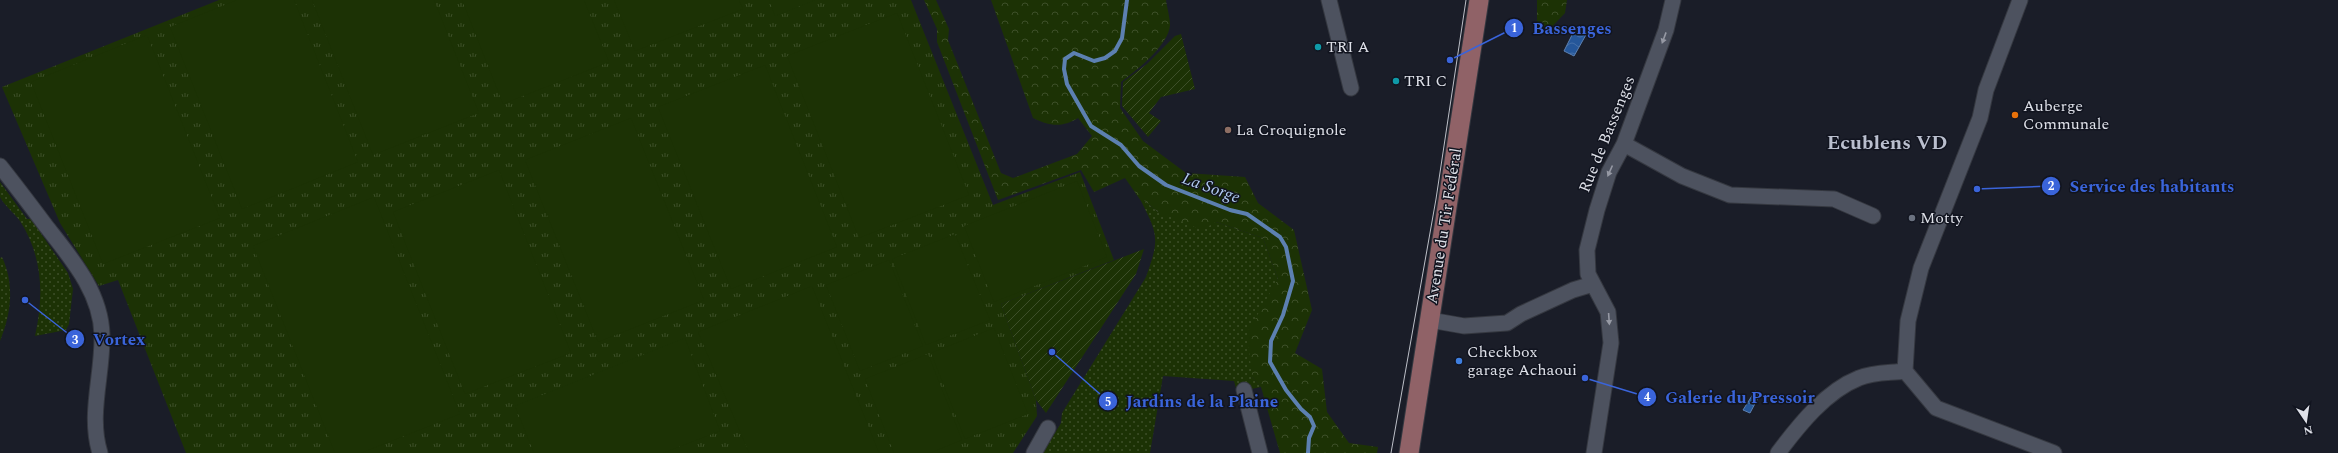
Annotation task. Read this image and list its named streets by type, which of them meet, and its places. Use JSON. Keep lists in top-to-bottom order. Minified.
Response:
{"streets":{"main road":["Avenue du Tir Fédéral"],"street":["Rue de Bassenges"]},"one_way":["Rue de Bassenges"],"districts":["Ecublens VD"],"water":["La Sorge"],"places":["TRI A","Bassenges","TRI C","Auberge Communale","La Croquignole","Service des habitants","Motty","Vortex","Jardins de la Plaine","Checkbox garage Achaoui","Galerie du Pressoir"],"north":"bottom"}
